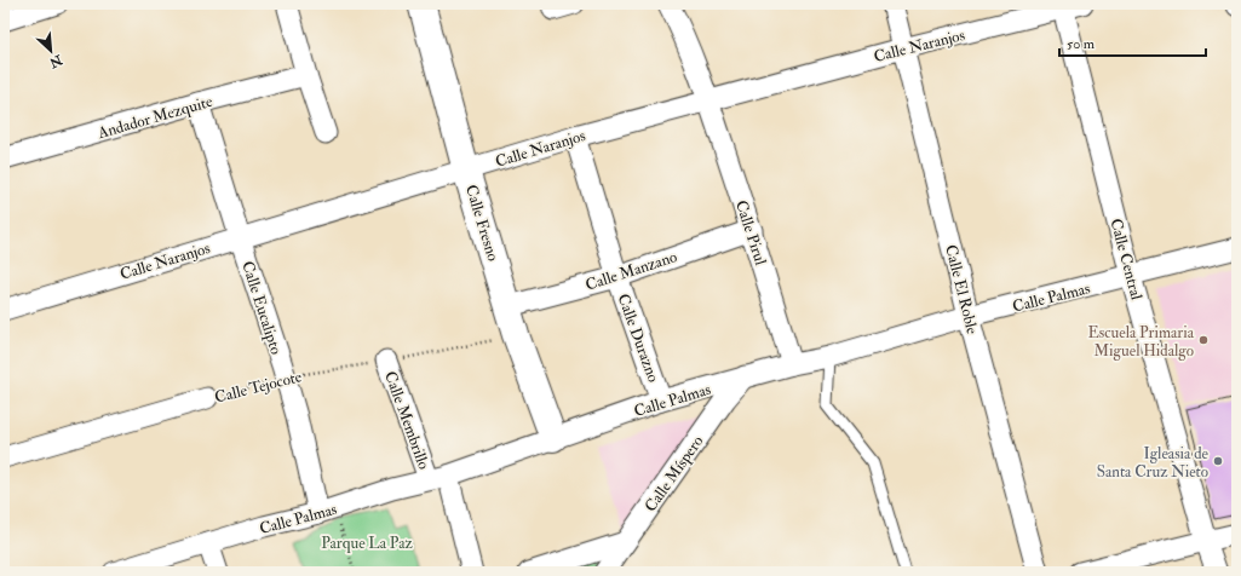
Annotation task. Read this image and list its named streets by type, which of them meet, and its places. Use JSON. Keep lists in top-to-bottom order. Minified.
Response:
{"streets":{"street":["Calle Naranjos","Andador Mezquite","Calle Fresno","Calle Pirul","Calle Central","Calle Manzano","Calle El Roble","Calle Palmas","Calle Eucalipto","Calle Durazno","Calle Tejocote","Calle Membrillo","Calle Míspero"]},"crossings":[["Calle Naranjos","Calle Fresno"],["Calle Naranjos","Calle Pirul"],["Calle Naranjos","Calle Central"],["Calle Naranjos","Calle El Roble"],["Calle Naranjos","Calle Eucalipto"],["Calle Naranjos","Calle Durazno"],["Andador Mezquite","Calle Eucalipto"],["Calle Fresno","Calle Manzano"],["Calle Fresno","Calle Palmas"],["Calle Fresno","Calle Tejocote"],["Calle Pirul","Calle Manzano"],["Calle Pirul","Calle Palmas"],["Calle Central","Calle Palmas"],["Calle Manzano","Calle Durazno"],["Calle El Roble","Calle Palmas"],["Calle Palmas","Calle Eucalipto"],["Calle Palmas","Calle Durazno"],["Calle Palmas","Calle Membrillo"],["Calle Palmas","Calle Míspero"],["Calle Eucalipto","Calle Tejocote"],["Calle Tejocote","Calle Membrillo"]],"parks":["Parque La Paz"],"places":["Escuela Primaria Miguel Hidalgo","Igleasia de Santa Cruz Nieto"],"scale_bar":"50 m","north":"bottom right"}
